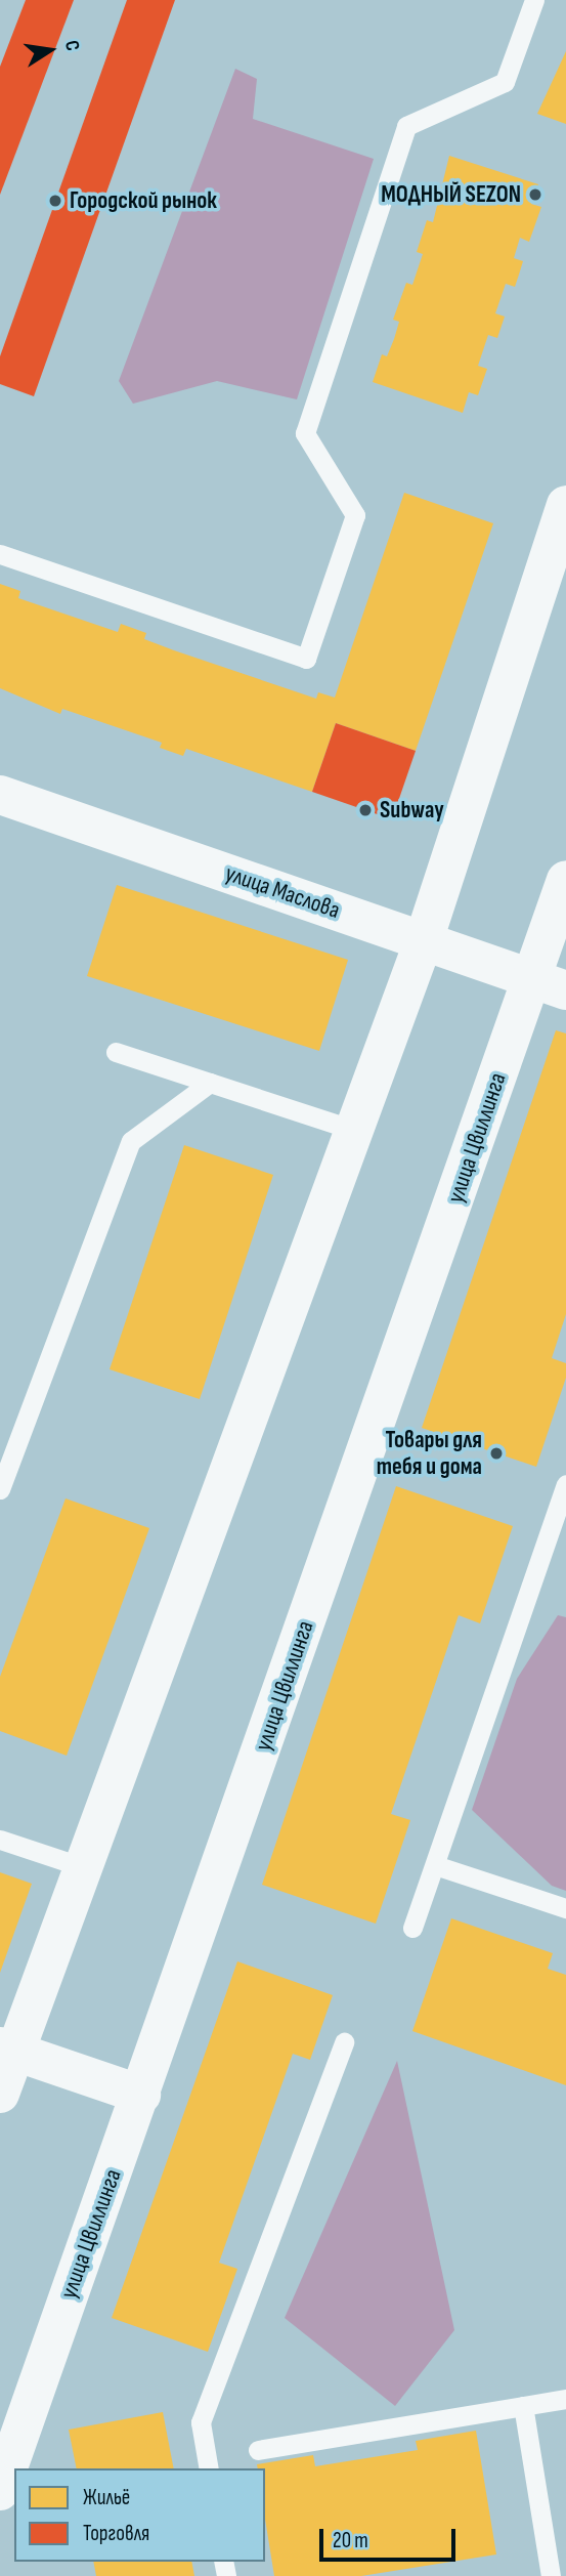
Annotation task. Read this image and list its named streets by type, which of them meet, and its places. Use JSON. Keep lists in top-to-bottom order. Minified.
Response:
{"streets":{"street":["улица Маслова","улица Цвиллинга"]},"crossings":[["улица Маслова","улица Цвиллинга"]],"places":["МОДНЫЙ SEZON","Городской рынок","Subway","Товары для тебя и дома"],"legend":["Жильё","Торговля"],"scale_bar":"20 m","north":"right"}
